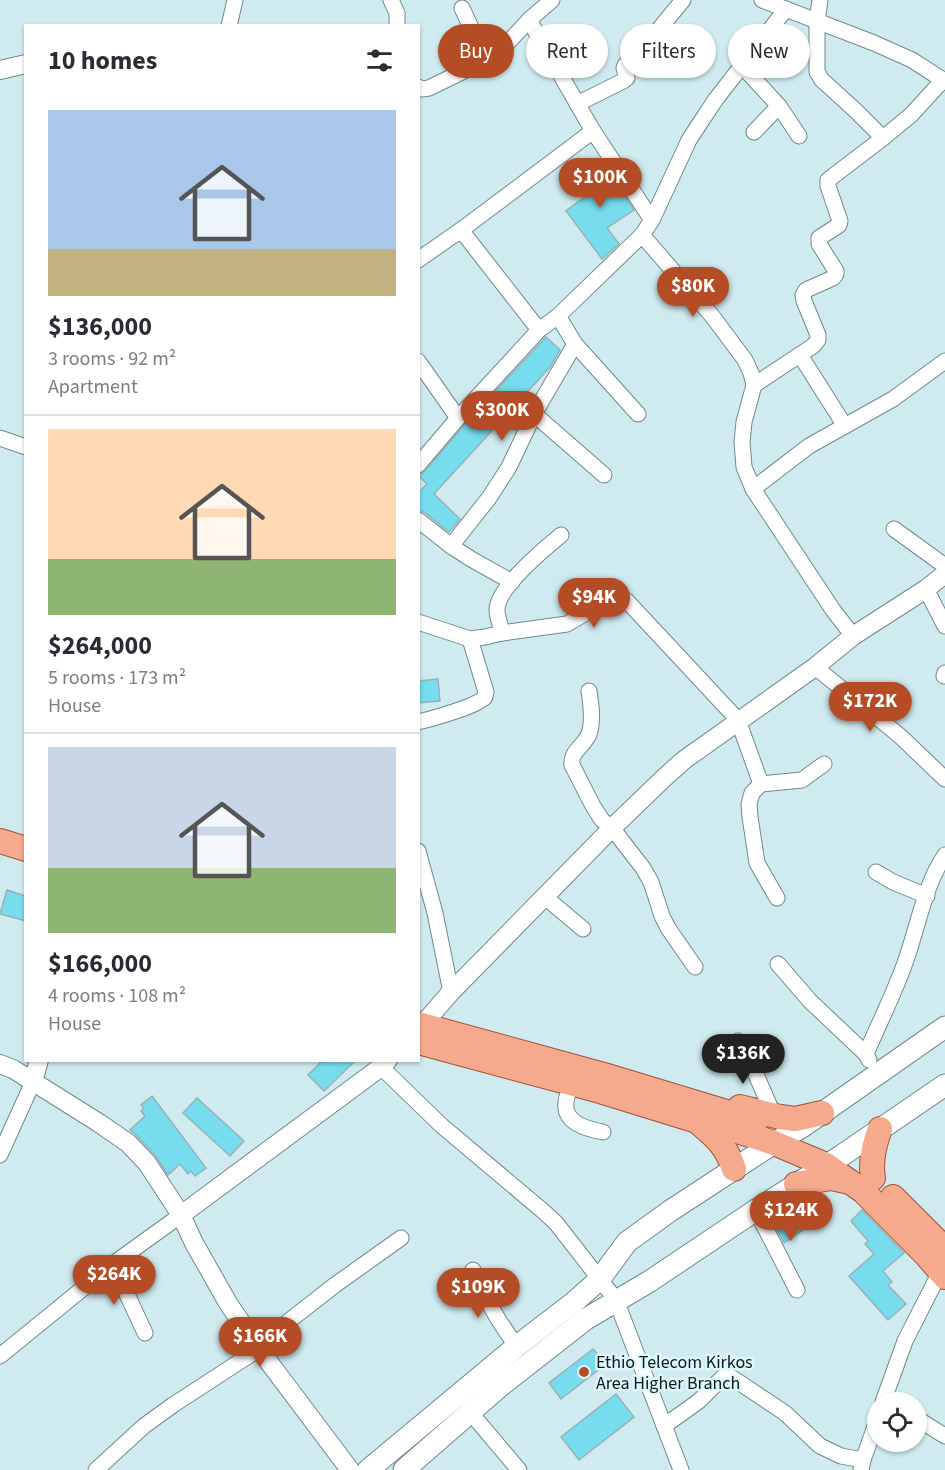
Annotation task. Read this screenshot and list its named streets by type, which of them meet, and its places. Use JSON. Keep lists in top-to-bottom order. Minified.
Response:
{"places":["Ethio Telecom Kirkos Area Higher Branch"],"page":{"chip":["Buy","Rent","Filters","New"],"heading":"10 homes","list":[{"name":"$136,000","note":"3 rooms · 92 m² · Apartment"},{"name":"$264,000","note":"5 rooms · 173 m² · House"},{"name":"$166,000","note":"4 rooms · 108 m² · House"}],"price":["$100K","$80K","$300K","$94K","$172K","$136K","$124K","$264K","$109K","$166K"]}}
